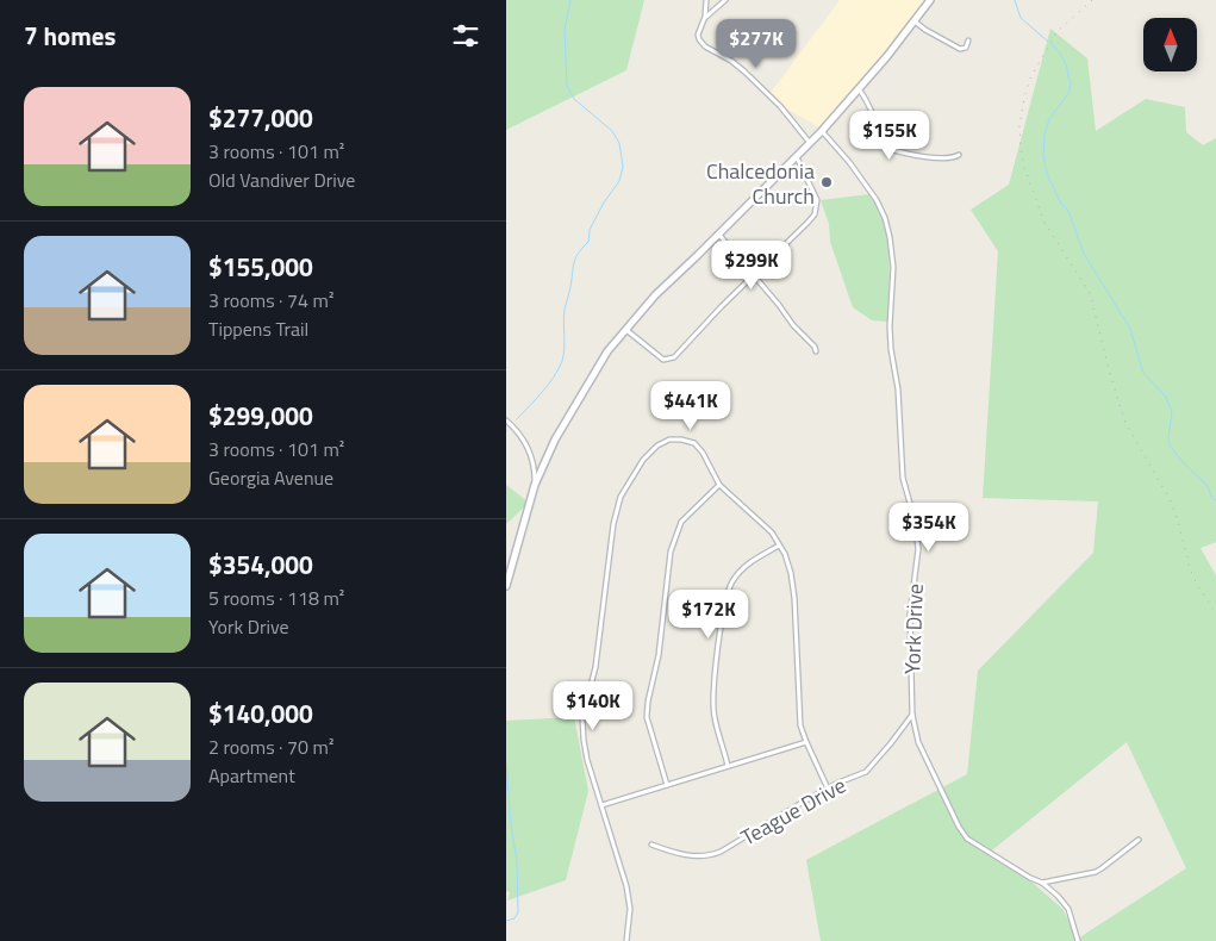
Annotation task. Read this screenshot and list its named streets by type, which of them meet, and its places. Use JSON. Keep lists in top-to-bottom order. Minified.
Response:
{"streets":{"street":["York Drive","Teague Drive"]},"crossings":[["York Drive","Teague Drive"]],"places":["Chalcedonia Church"],"north":"top","page":{"heading":"7 homes","price":["$277K","$155K","$299K","$441K","$354K","$172K","$140K"],"list":[{"name":"$277,000","note":"3 rooms · 101 m² · Old Vandiver Drive"},{"name":"$155,000","note":"3 rooms · 74 m² · Tippens Trail"},{"name":"$299,000","note":"3 rooms · 101 m² · Georgia Avenue"},{"name":"$354,000","note":"5 rooms · 118 m² · York Drive"},{"name":"$140,000","note":"2 rooms · 70 m² · Apartment"}]}}
